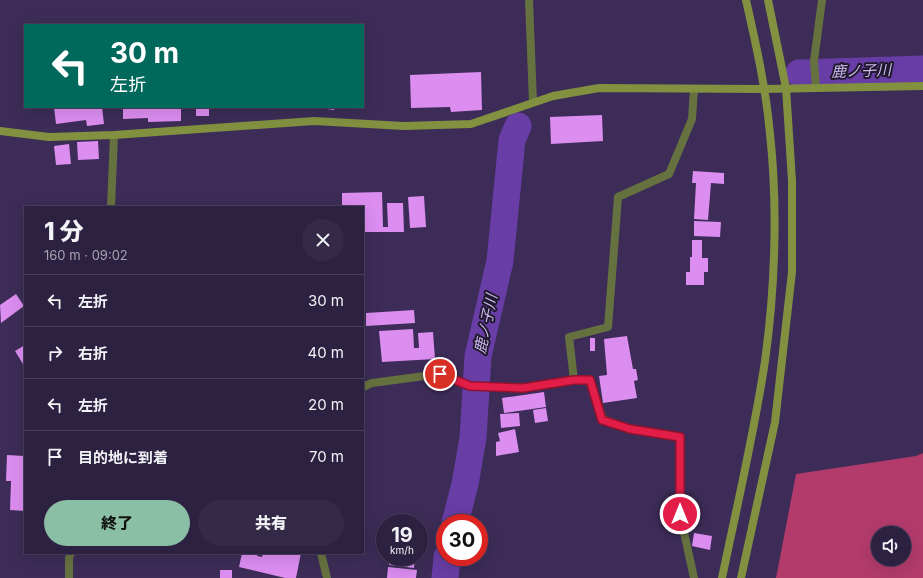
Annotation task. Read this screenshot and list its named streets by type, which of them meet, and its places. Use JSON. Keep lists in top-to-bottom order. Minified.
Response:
{"water":["鹿ノ子川"],"page":{"turn":["30 m","左折"],"heading":["1 分","160 m · 09:02"],"list":[{"name":"左折","value":"30 m"},{"name":"右折","value":"40 m"},{"name":"左折","value":"20 m"},{"name":"目的地に到着","value":"70 m"}],"buttons":["終了","共有"],"speed":"19 km/h","limit":"30"}}
